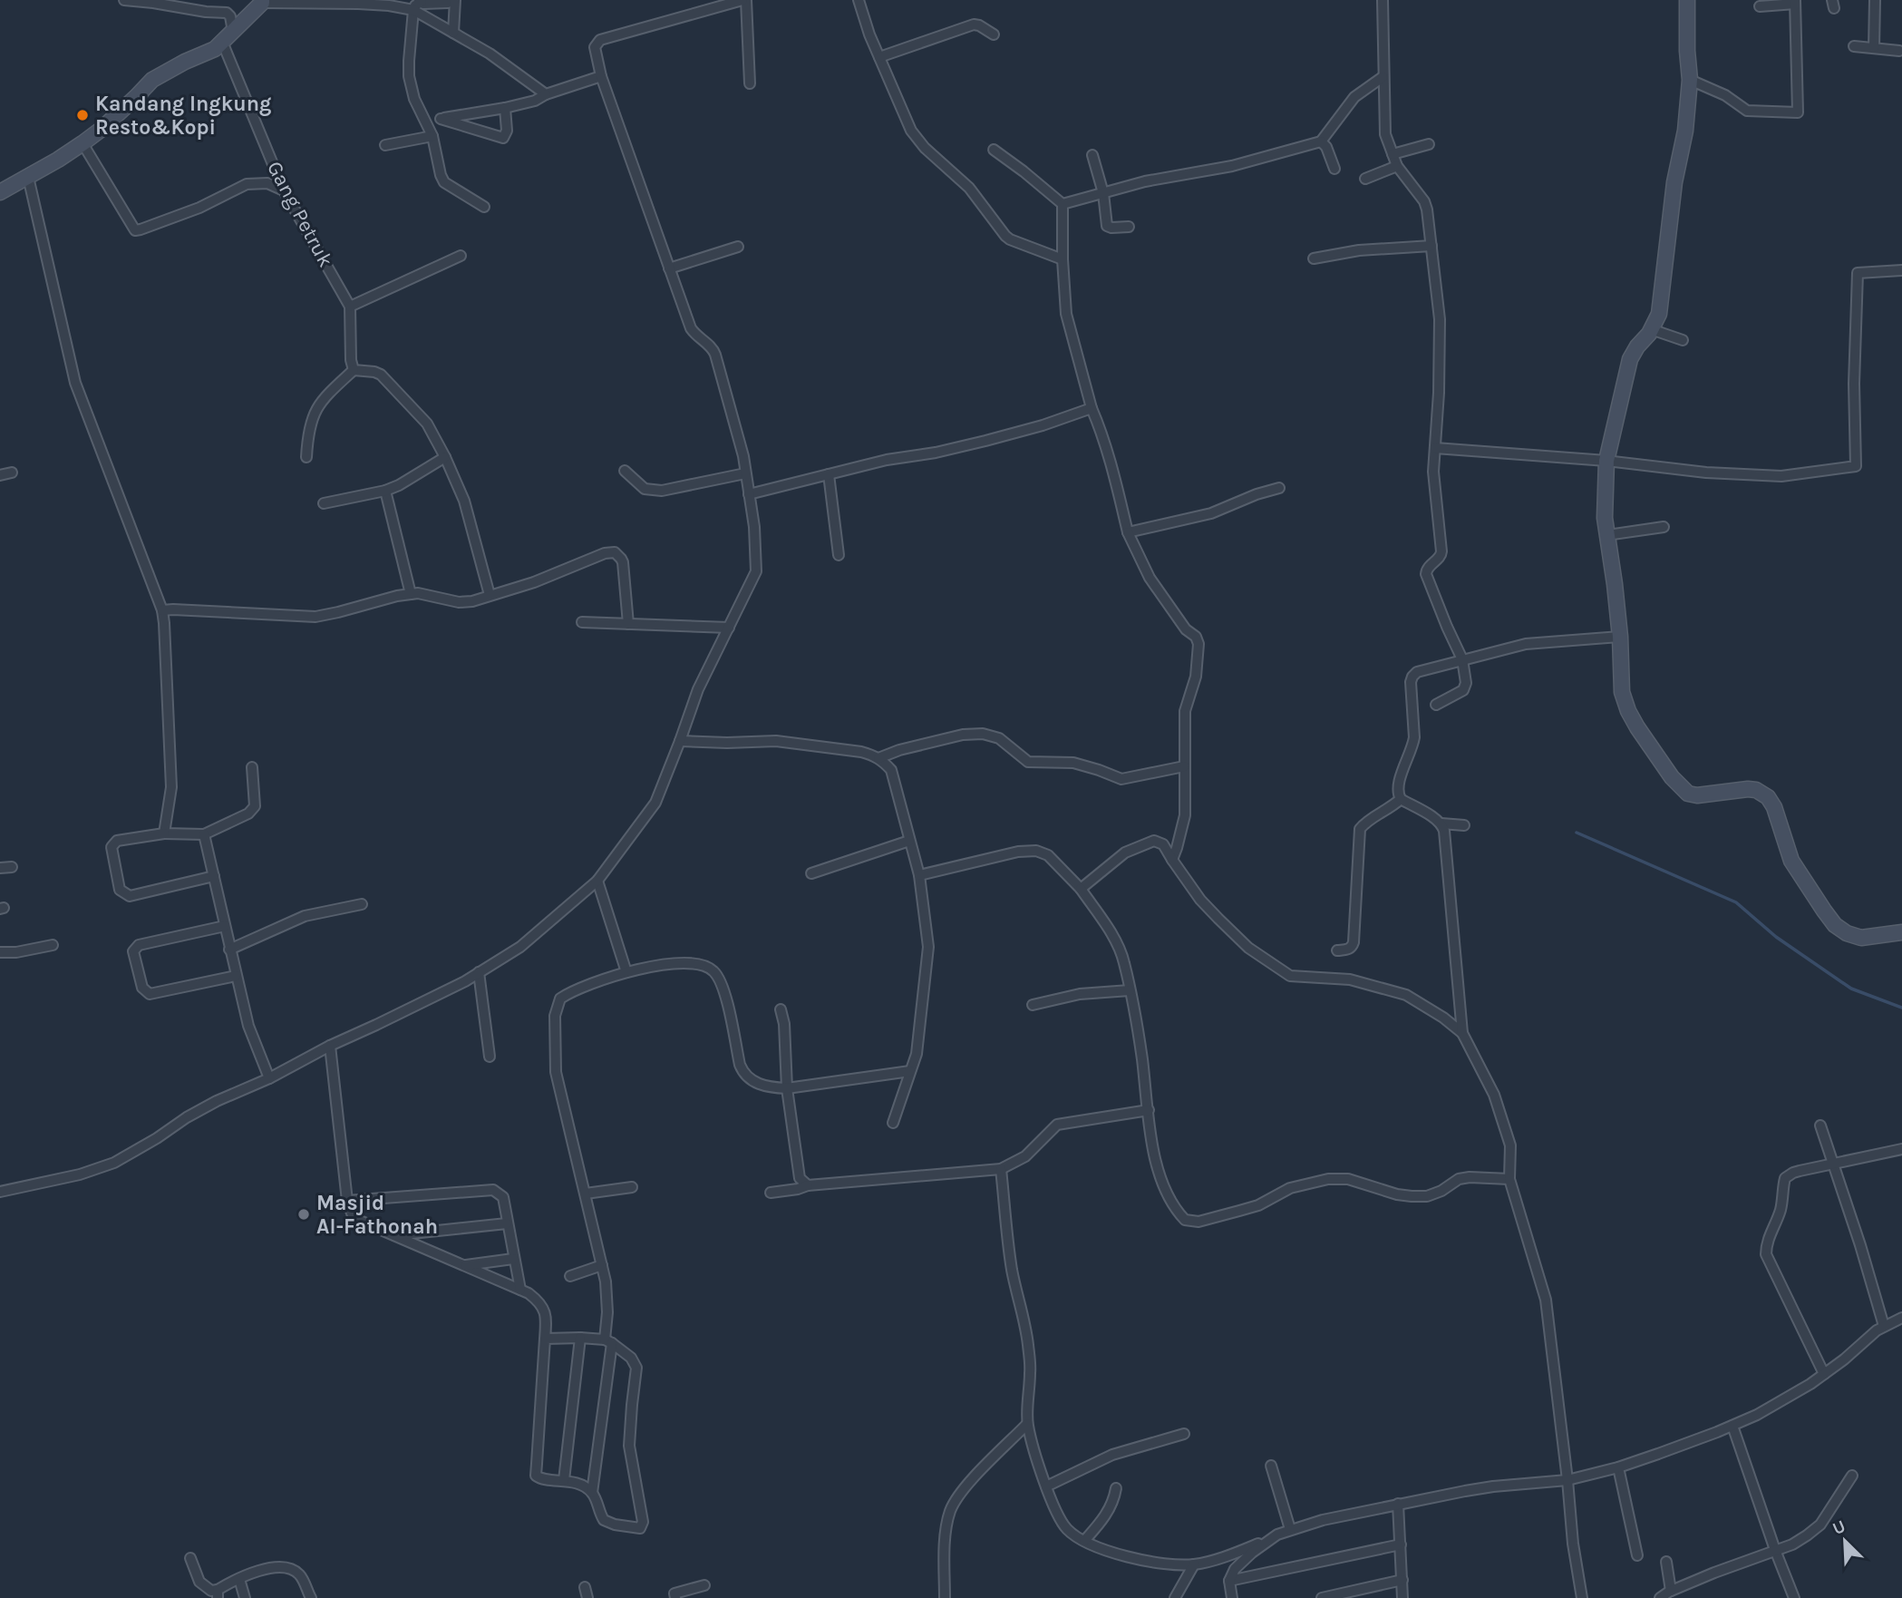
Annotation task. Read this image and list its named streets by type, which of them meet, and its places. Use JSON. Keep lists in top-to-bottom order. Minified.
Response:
{"streets":{"street":["Gang Petruk"]},"places":["Kandang Ingkung Resto&Kopi","Masjid Al-Fathonah"],"north":"top left"}
